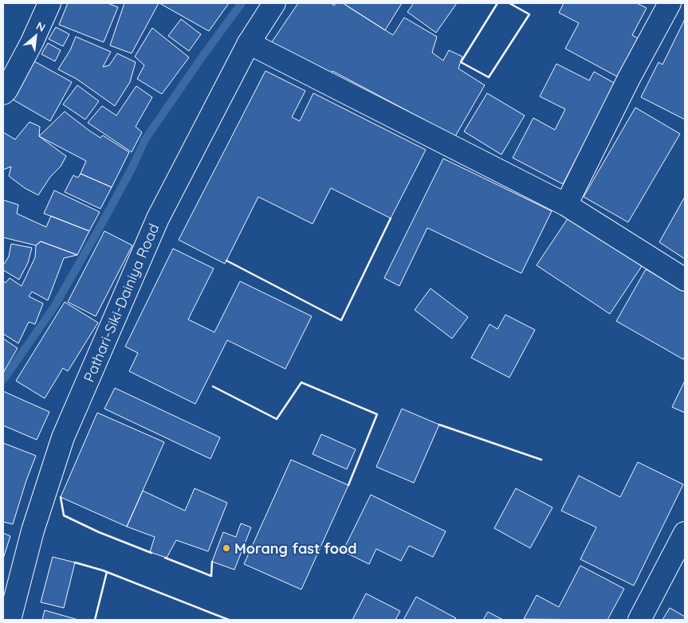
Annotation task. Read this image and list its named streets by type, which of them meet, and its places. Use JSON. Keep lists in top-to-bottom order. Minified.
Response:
{"streets":{"street":["Pathari-Siki-Dainiya Road"]},"places":["Morang fast food"],"north":"top right"}
